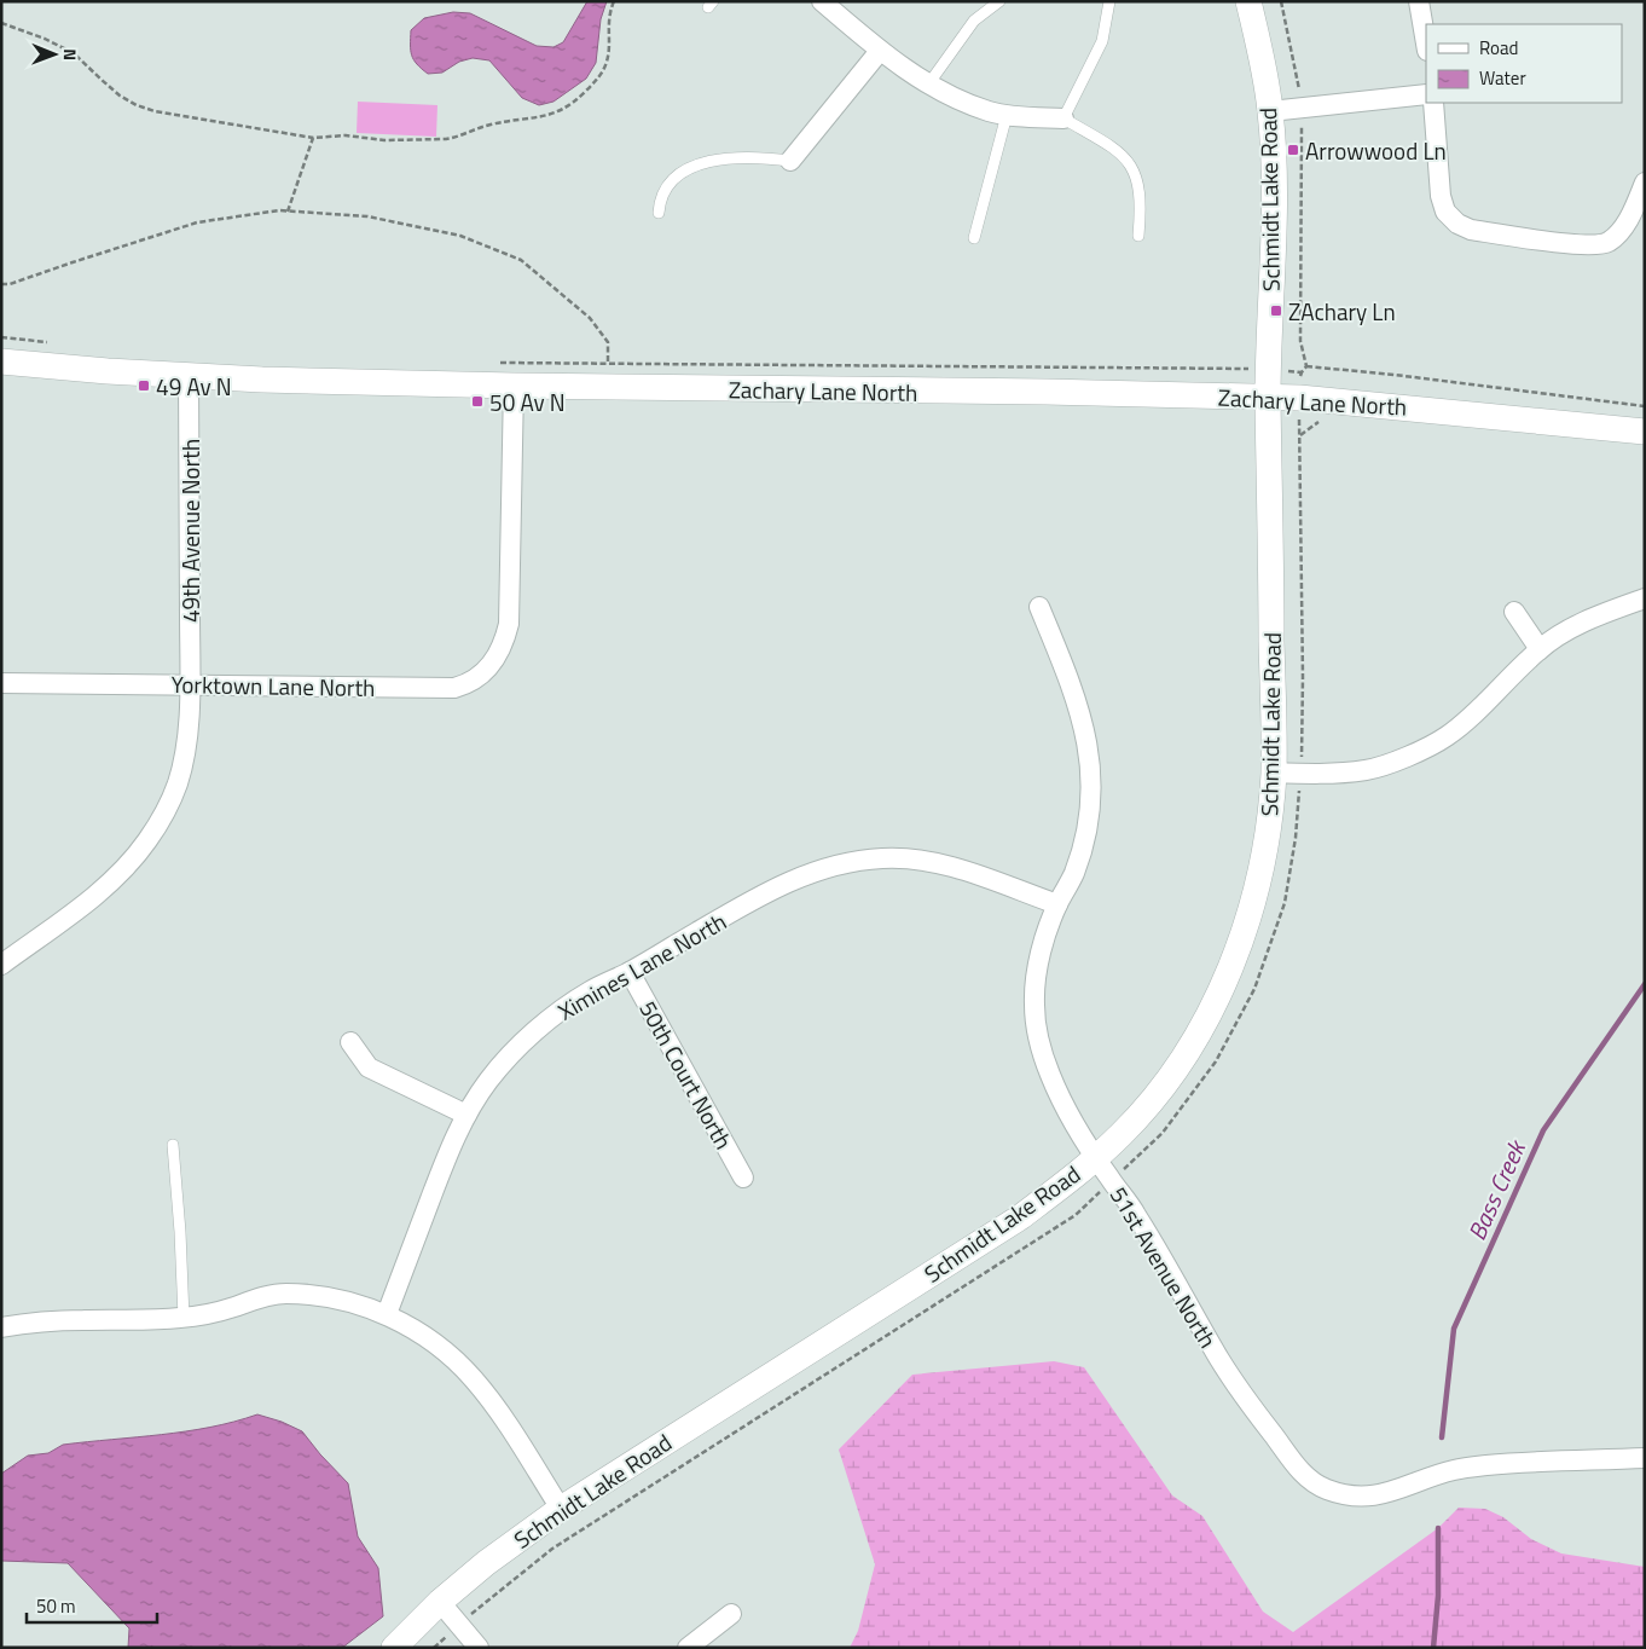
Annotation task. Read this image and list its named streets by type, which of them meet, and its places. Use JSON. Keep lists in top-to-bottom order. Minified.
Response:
{"streets":{"street":["Schmidt Lake Road","Zachary Lane North","49th Avenue North","Yorktown Lane North","Ximines Lane North","50th Court North","51st Avenue North"]},"crossings":[["Schmidt Lake Road","Zachary Lane North"],["Schmidt Lake Road","51st Avenue North"],["Zachary Lane North","49th Avenue North"],["Zachary Lane North","Yorktown Lane North"],["49th Avenue North","Yorktown Lane North"],["Ximines Lane North","50th Court North"],["Ximines Lane North","51st Avenue North"]],"water":["Bass Creek"],"places":{"transit":["Arrowwood Ln","ZAchary Ln","49 Av N","50 Av N"]},"legend":["Road","Water"],"scale_bar":"50 m","north":"right"}
